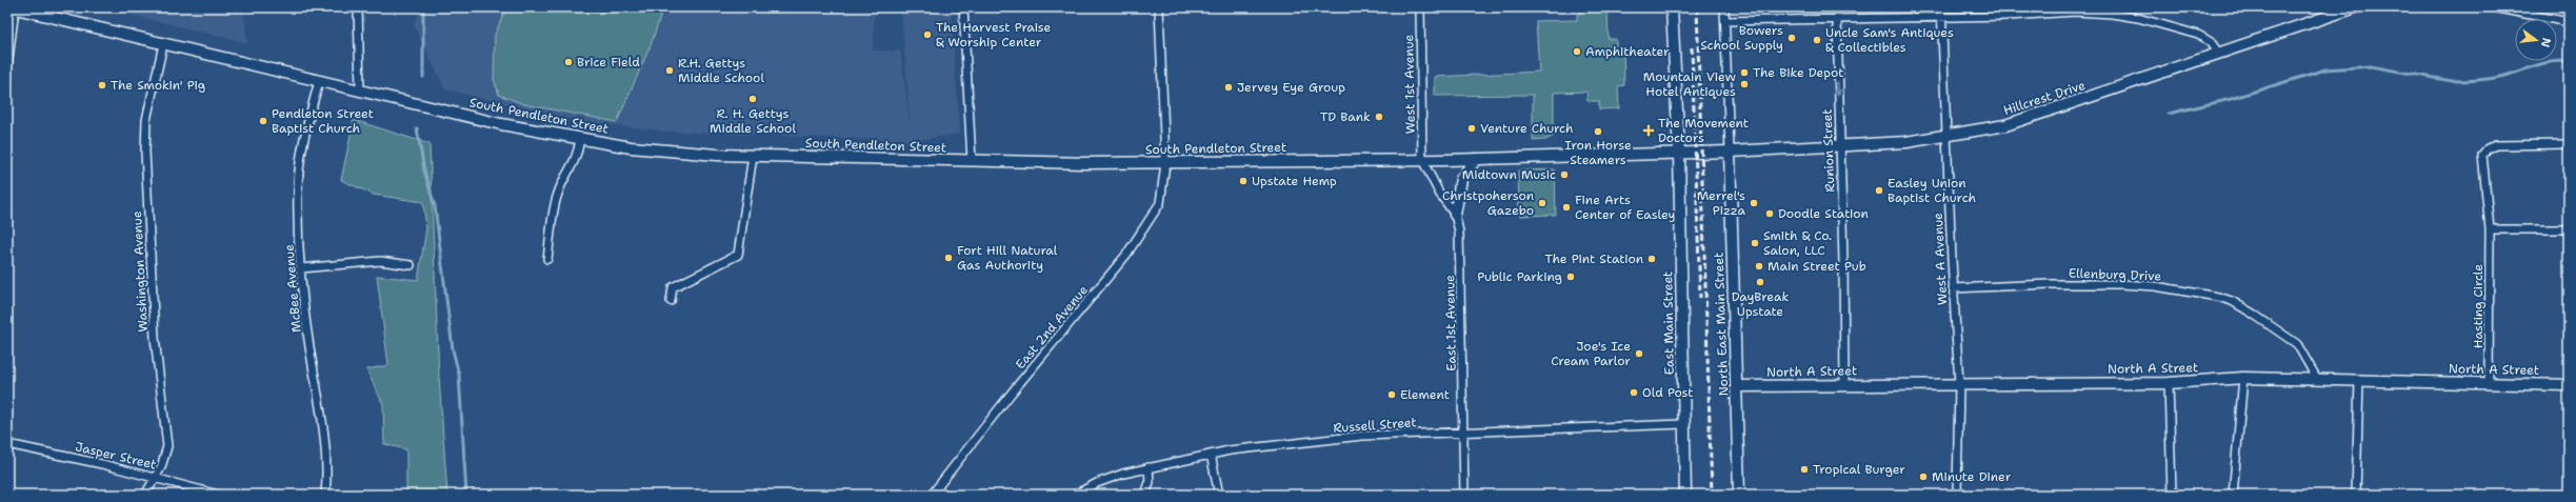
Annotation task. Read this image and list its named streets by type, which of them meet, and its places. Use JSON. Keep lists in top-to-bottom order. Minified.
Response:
{"streets":{"main road":["Hillcrest Drive","South Pendleton Street","East Main Street","North East Main Street","North A Street"],"street":["West 1st Avenue","Runion Street","West A Avenue","Washington Avenue","Ellenburg Drive","McBee Avenue","Hasting Circle","East 1st Avenue","East 2nd Avenue","Russell Street","Jasper Street"]},"crossings":[["West 1st Avenue","South Pendleton Street"],["West 1st Avenue","East 1st Avenue"],["Hillcrest Drive","South Pendleton Street"],["Hillcrest Drive","Runion Street"],["Hillcrest Drive","West A Avenue"],["Hillcrest Drive","North East Main Street"],["South Pendleton Street","Washington Avenue"],["South Pendleton Street","McBee Avenue"],["South Pendleton Street","East 1st Avenue"],["South Pendleton Street","East Main Street"],["South Pendleton Street","North East Main Street"],["South Pendleton Street","East 2nd Avenue"],["Runion Street","North A Street"],["West A Avenue","Ellenburg Drive"],["West A Avenue","North A Street"],["Washington Avenue","Jasper Street"],["Ellenburg Drive","North A Street"],["Hasting Circle","North A Street"],["East 1st Avenue","Russell Street"],["East Main Street","Russell Street"],["North East Main Street","North A Street"]],"one_way":["Runion Street"],"places":{"other":["The Harvest Praise & Worship Center","Bowers School Supply","Uncle Sam's Antiques & Collectibles","Amphitheater","Brice Field","R.H. Gettys Middle School","The Bike Depot","Mountain View Hotel Antiques","The Smokin' Pig","Jervey Eye Group","R. H. Gettys Middle School","TD Bank","Pendleton Street Baptist Church","Venture Church","Iron Horse Steamers","Midtown Music","Upstate Hemp","Easley Union Baptist Church","Christpoherson Gazebo","Merrel's Pizza","Fine Arts Center of Easley","Doodle Station","Smith & Co. Salon, LLC","Fort Hill Natural Gas Authority","The Pint Station","Main Street Pub","Public Parking","DayBreak Upstate","Joe's Ice Cream Parlor","Old Post","Element","Tropical Burger","Minute Diner"],"health":["The Movement Doctors"]},"north":"right"}
